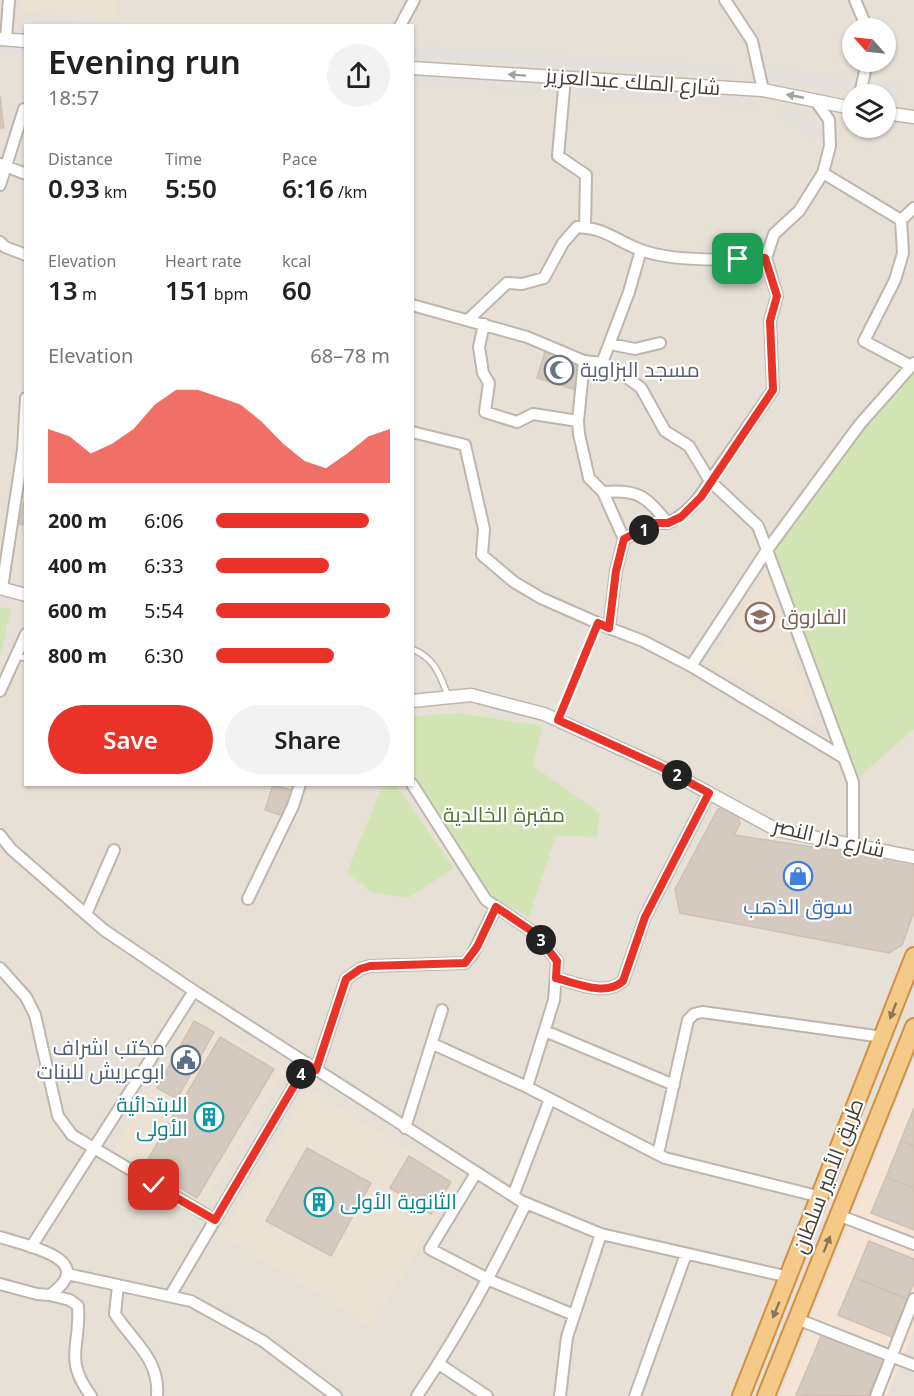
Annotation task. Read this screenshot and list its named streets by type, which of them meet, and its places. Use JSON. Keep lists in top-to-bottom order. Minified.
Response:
{"streets":{"highway":["طريق الأمير سلطان"],"street":["شارع الملك عبدالعزيز","شارع دار النصر"]},"one_way":["شارع الملك عبدالعزيز"],"parks":["مقبرة الخالدية"],"places":{"mosque":["مسجد البزاوية"],"school or university":["الفاروق"],"shop":["سوق الذهب"],"public building":["مكتب اشراف ابوعريش للبنات"],"building":["الابتدائية الأولى","الثانوية الأولى"]},"north":"top left","page":{"heading":["Evening run","18:57"],"stats":[["Distance","0.93 km"],["Time","5:50"],["Pace","6:16 /km"],["Elevation","13 m"],["Heart rate","151 bpm"],["kcal","60"]],"chart":["Elevation","68–78 m"],"list":[{"name":"200 m","note":"6:06"},{"name":"400 m","note":"6:33"},{"name":"600 m","note":"5:54"},{"name":"800 m","note":"6:30"}],"pins":["1","2","3","4"],"buttons":["Save","Share"]}}
